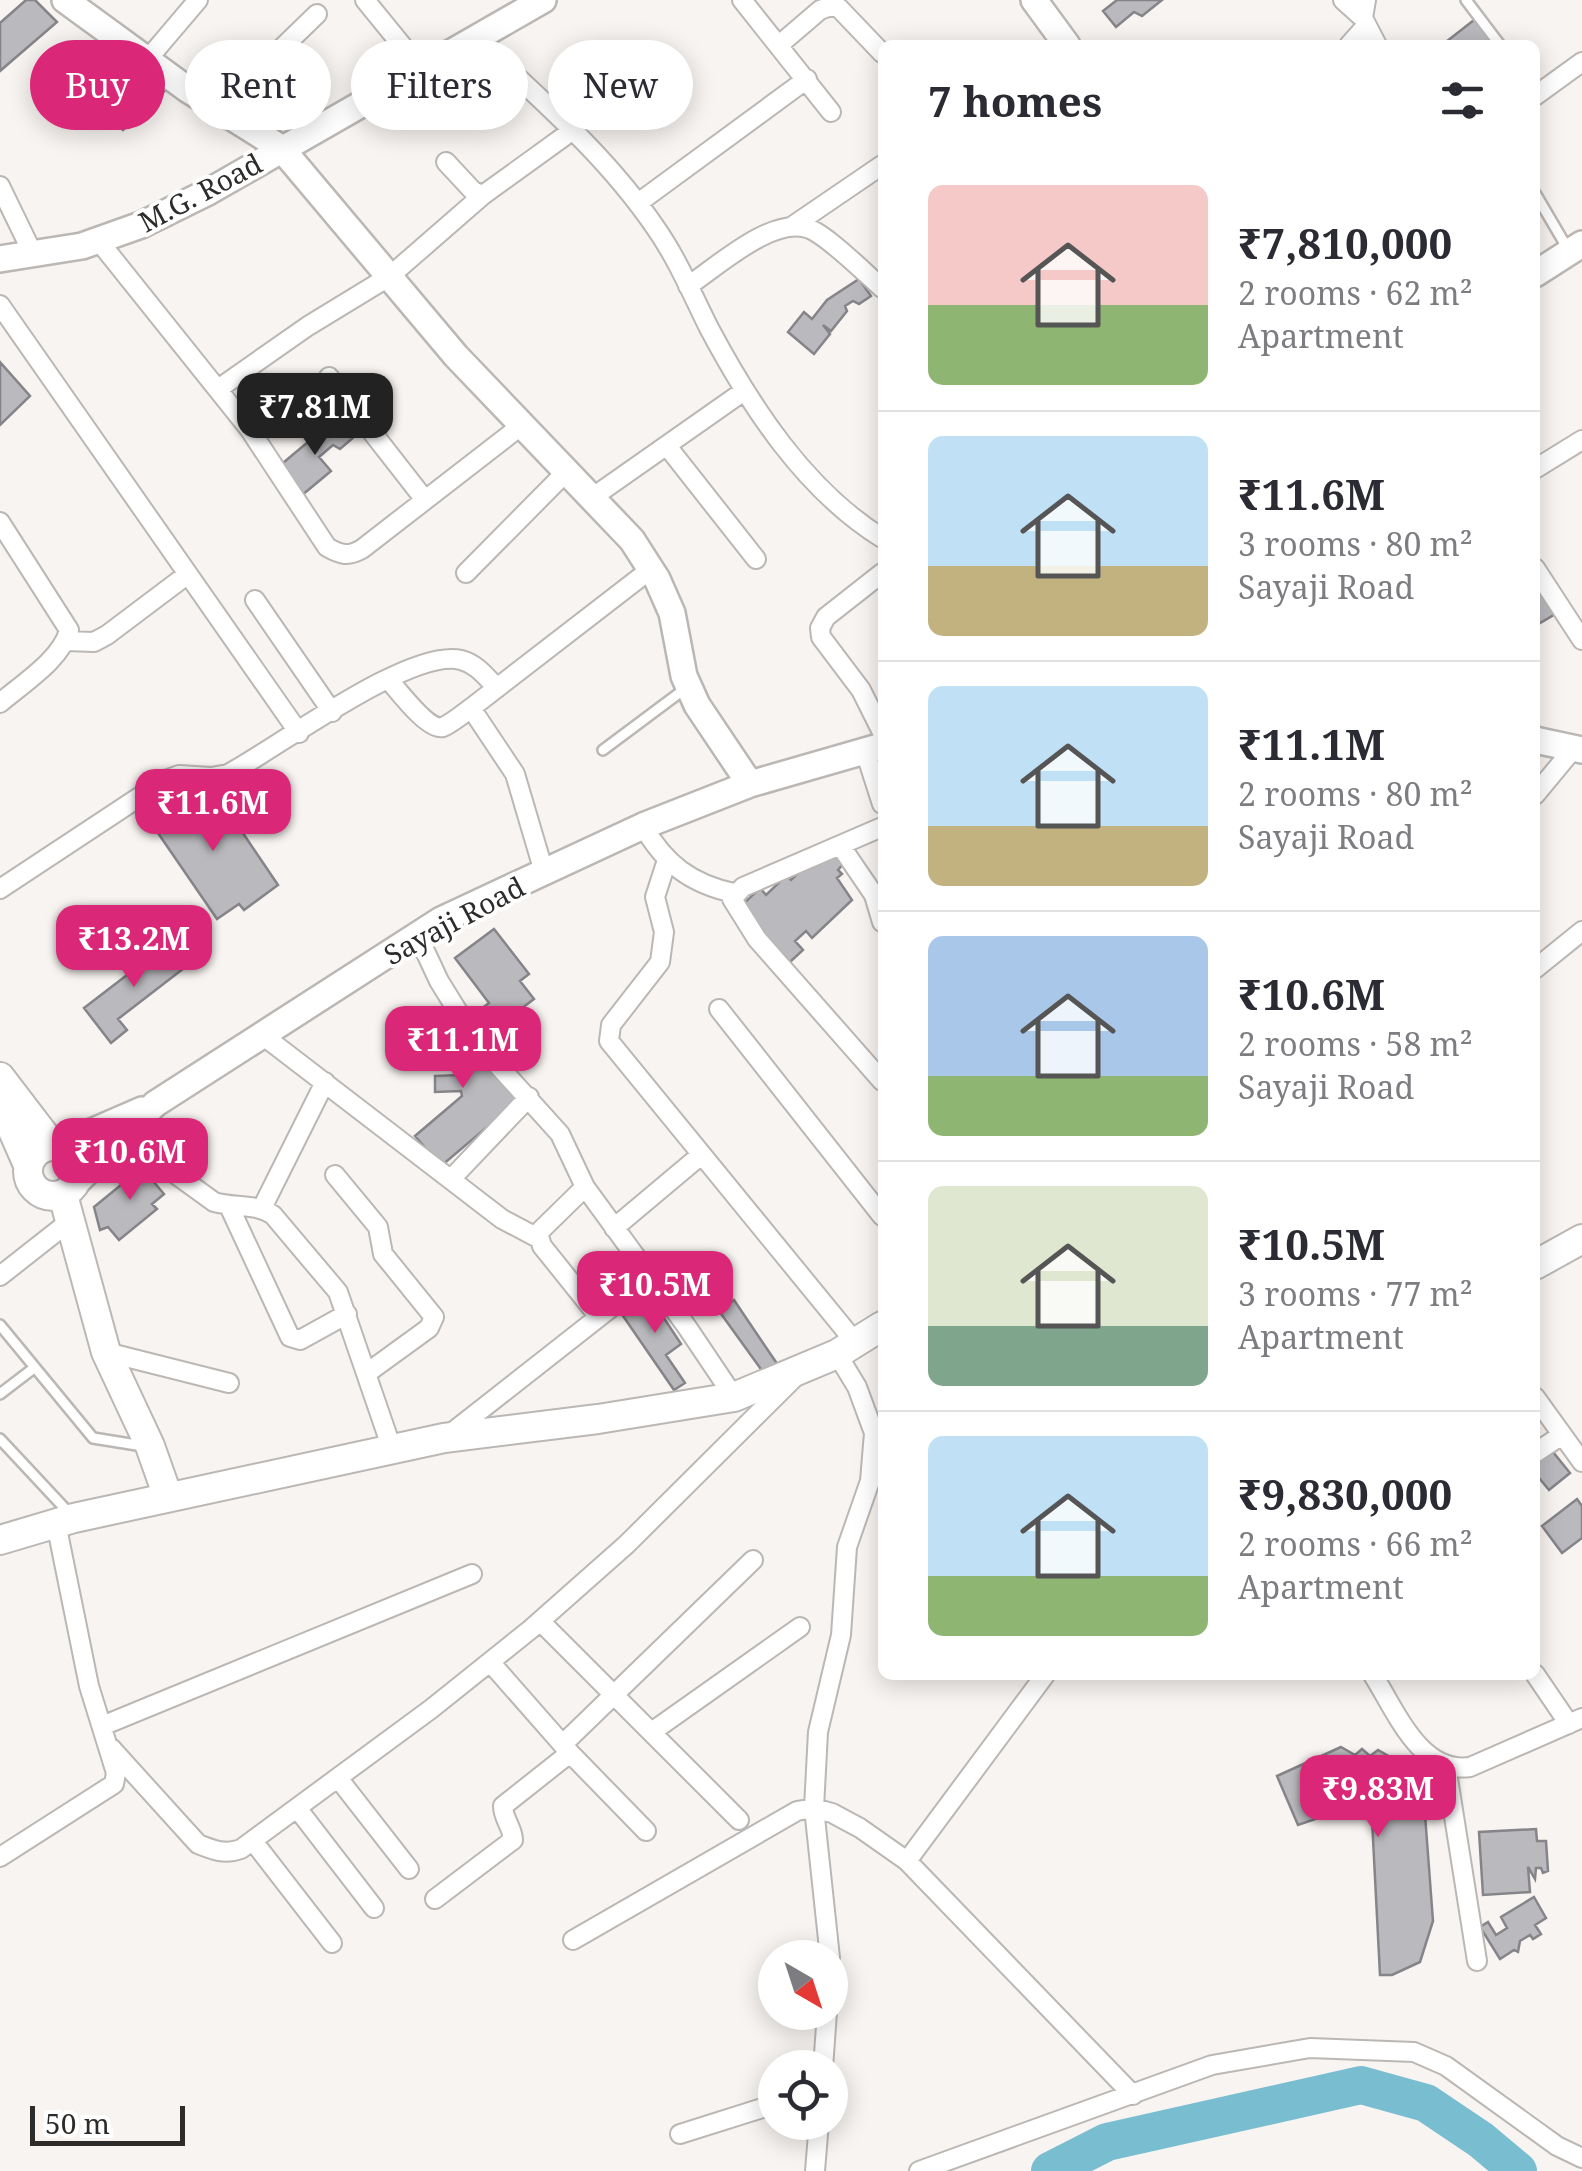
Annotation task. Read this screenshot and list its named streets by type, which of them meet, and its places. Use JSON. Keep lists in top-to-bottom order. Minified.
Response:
{"streets":{"main road":["M.G. Road","Sayaji Road"]},"scale_bar":"50 m","north":"bottom right","page":{"chip":["Buy","Rent","Filters","New"],"heading":"7 homes","list":[{"name":"₹7,810,000","note":"2 rooms · 62 m² · Apartment"},{"name":"₹11.6M","note":"3 rooms · 80 m² · Sayaji Road"},{"name":"₹11.1M","note":"2 rooms · 80 m² · Sayaji Road"},{"name":"₹10.6M","note":"2 rooms · 58 m² · Sayaji Road"},{"name":"₹10.5M","note":"3 rooms · 77 m² · Apartment"},{"name":"₹9,830,000","note":"2 rooms · 66 m² · Apartment"}],"price":["₹7.81M","₹11.6M","₹13.2M","₹11.1M","₹10.6M","₹10.5M","₹9.83M"],"scale":"50 m"}}
